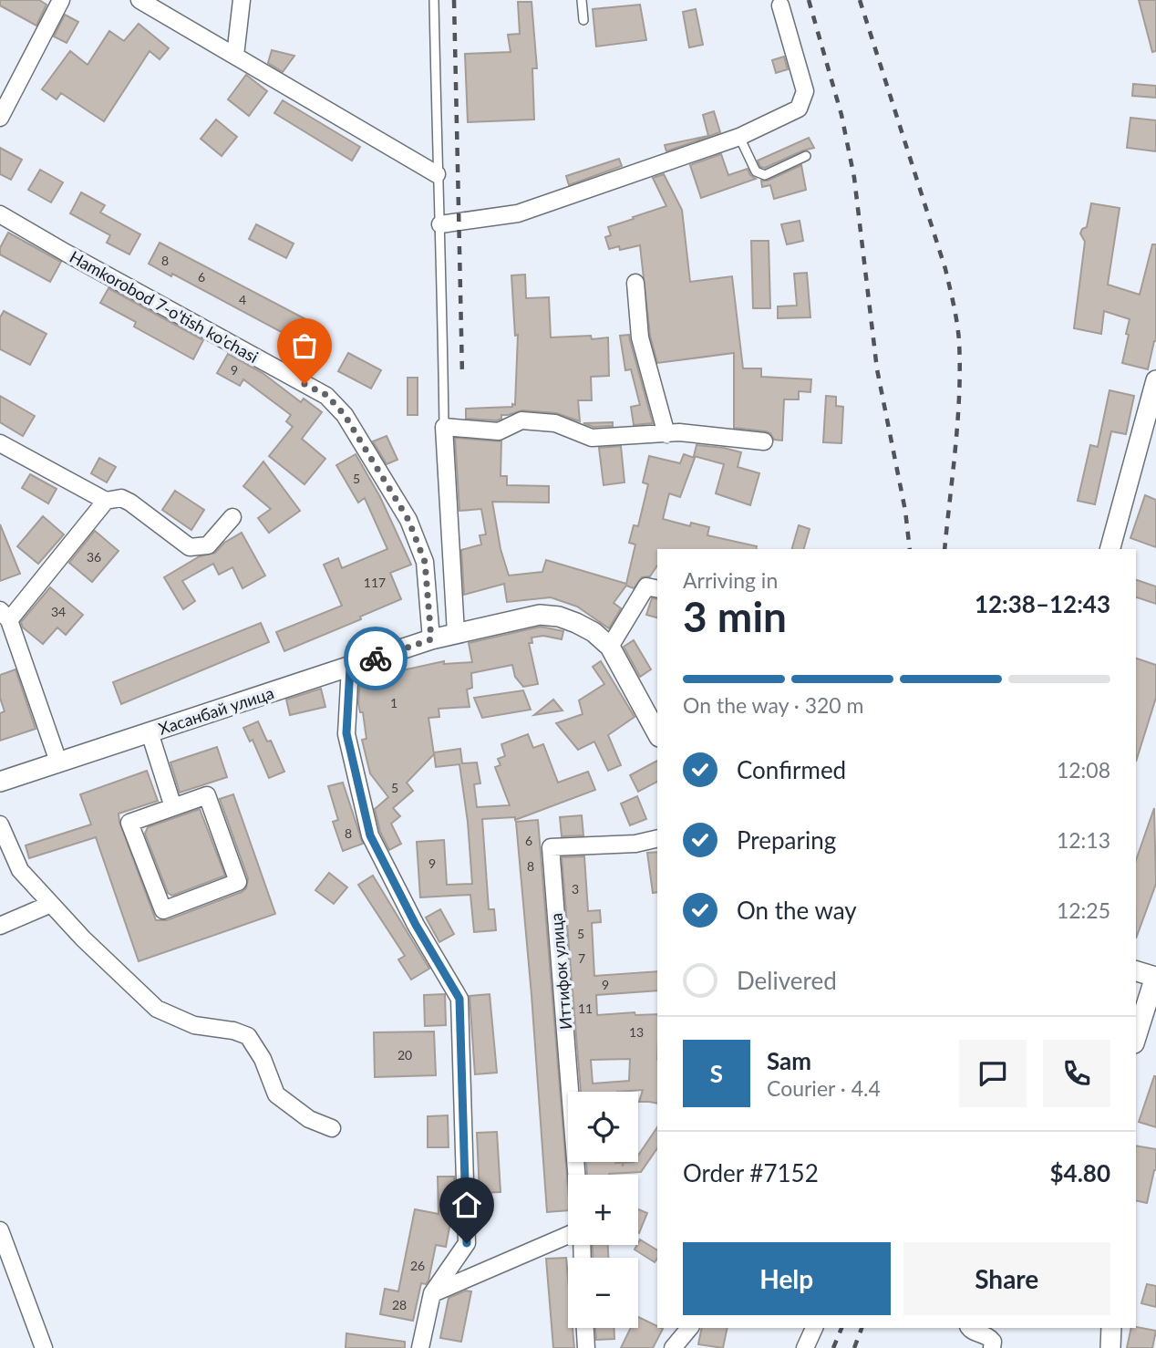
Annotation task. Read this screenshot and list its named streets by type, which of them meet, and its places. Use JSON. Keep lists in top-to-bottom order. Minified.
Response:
{"streets":{"street":["Hamkorobod 7-o'tish ko'chasi","Хасанбай улица","Иттифок улица"]},"crossings":[["Hamkorobod 7-o'tish ko'chasi","Хасанбай улица"]],"house_numbers":["8","6","4","9","5","36","117","34","1","5","8","6","9","8","3","5","7","9","11","13","20","26","28"],"page":{"heading":["3 min","Arriving in","12:38–12:43"],"panel":["Sam","Courier · 4.4","Order #7152","$4.80"],"bar":"On the way · 320 m","list":[["Confirmed","12:08"],["Preparing","12:13"],["On the way","12:25"],"Delivered"],"round":"S","map_buttons":["+","−"],"buttons":["Help","Share"]}}
